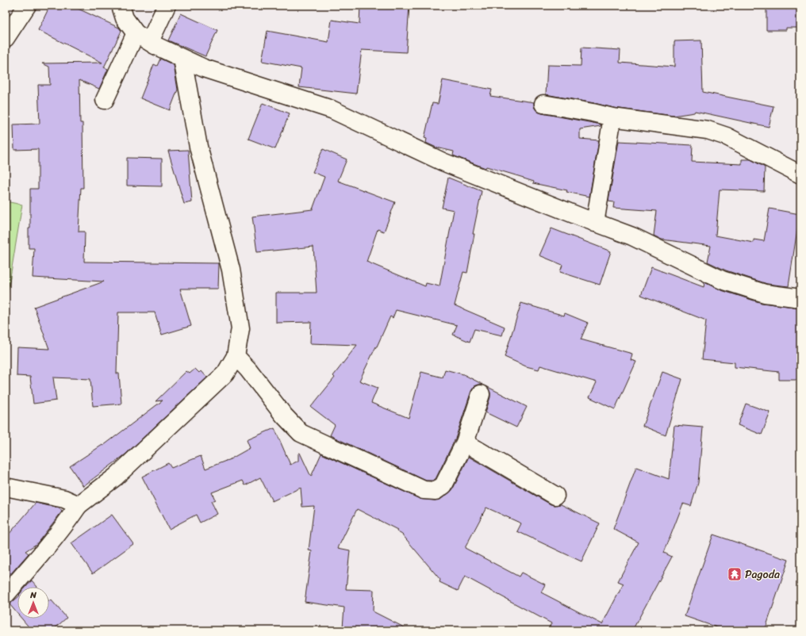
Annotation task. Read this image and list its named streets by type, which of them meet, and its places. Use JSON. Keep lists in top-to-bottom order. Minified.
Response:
{"places":{"temple":["Pagoda"]},"north":"top"}
